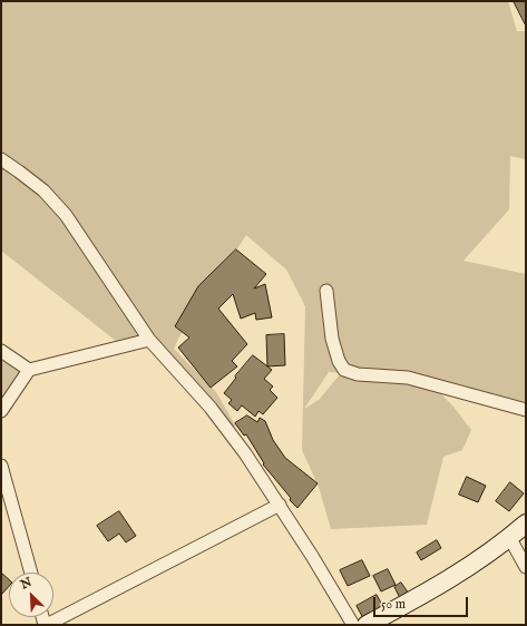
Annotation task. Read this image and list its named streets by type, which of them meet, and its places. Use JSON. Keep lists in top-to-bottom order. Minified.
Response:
{"scale_bar":"50 m","north":"top left"}
